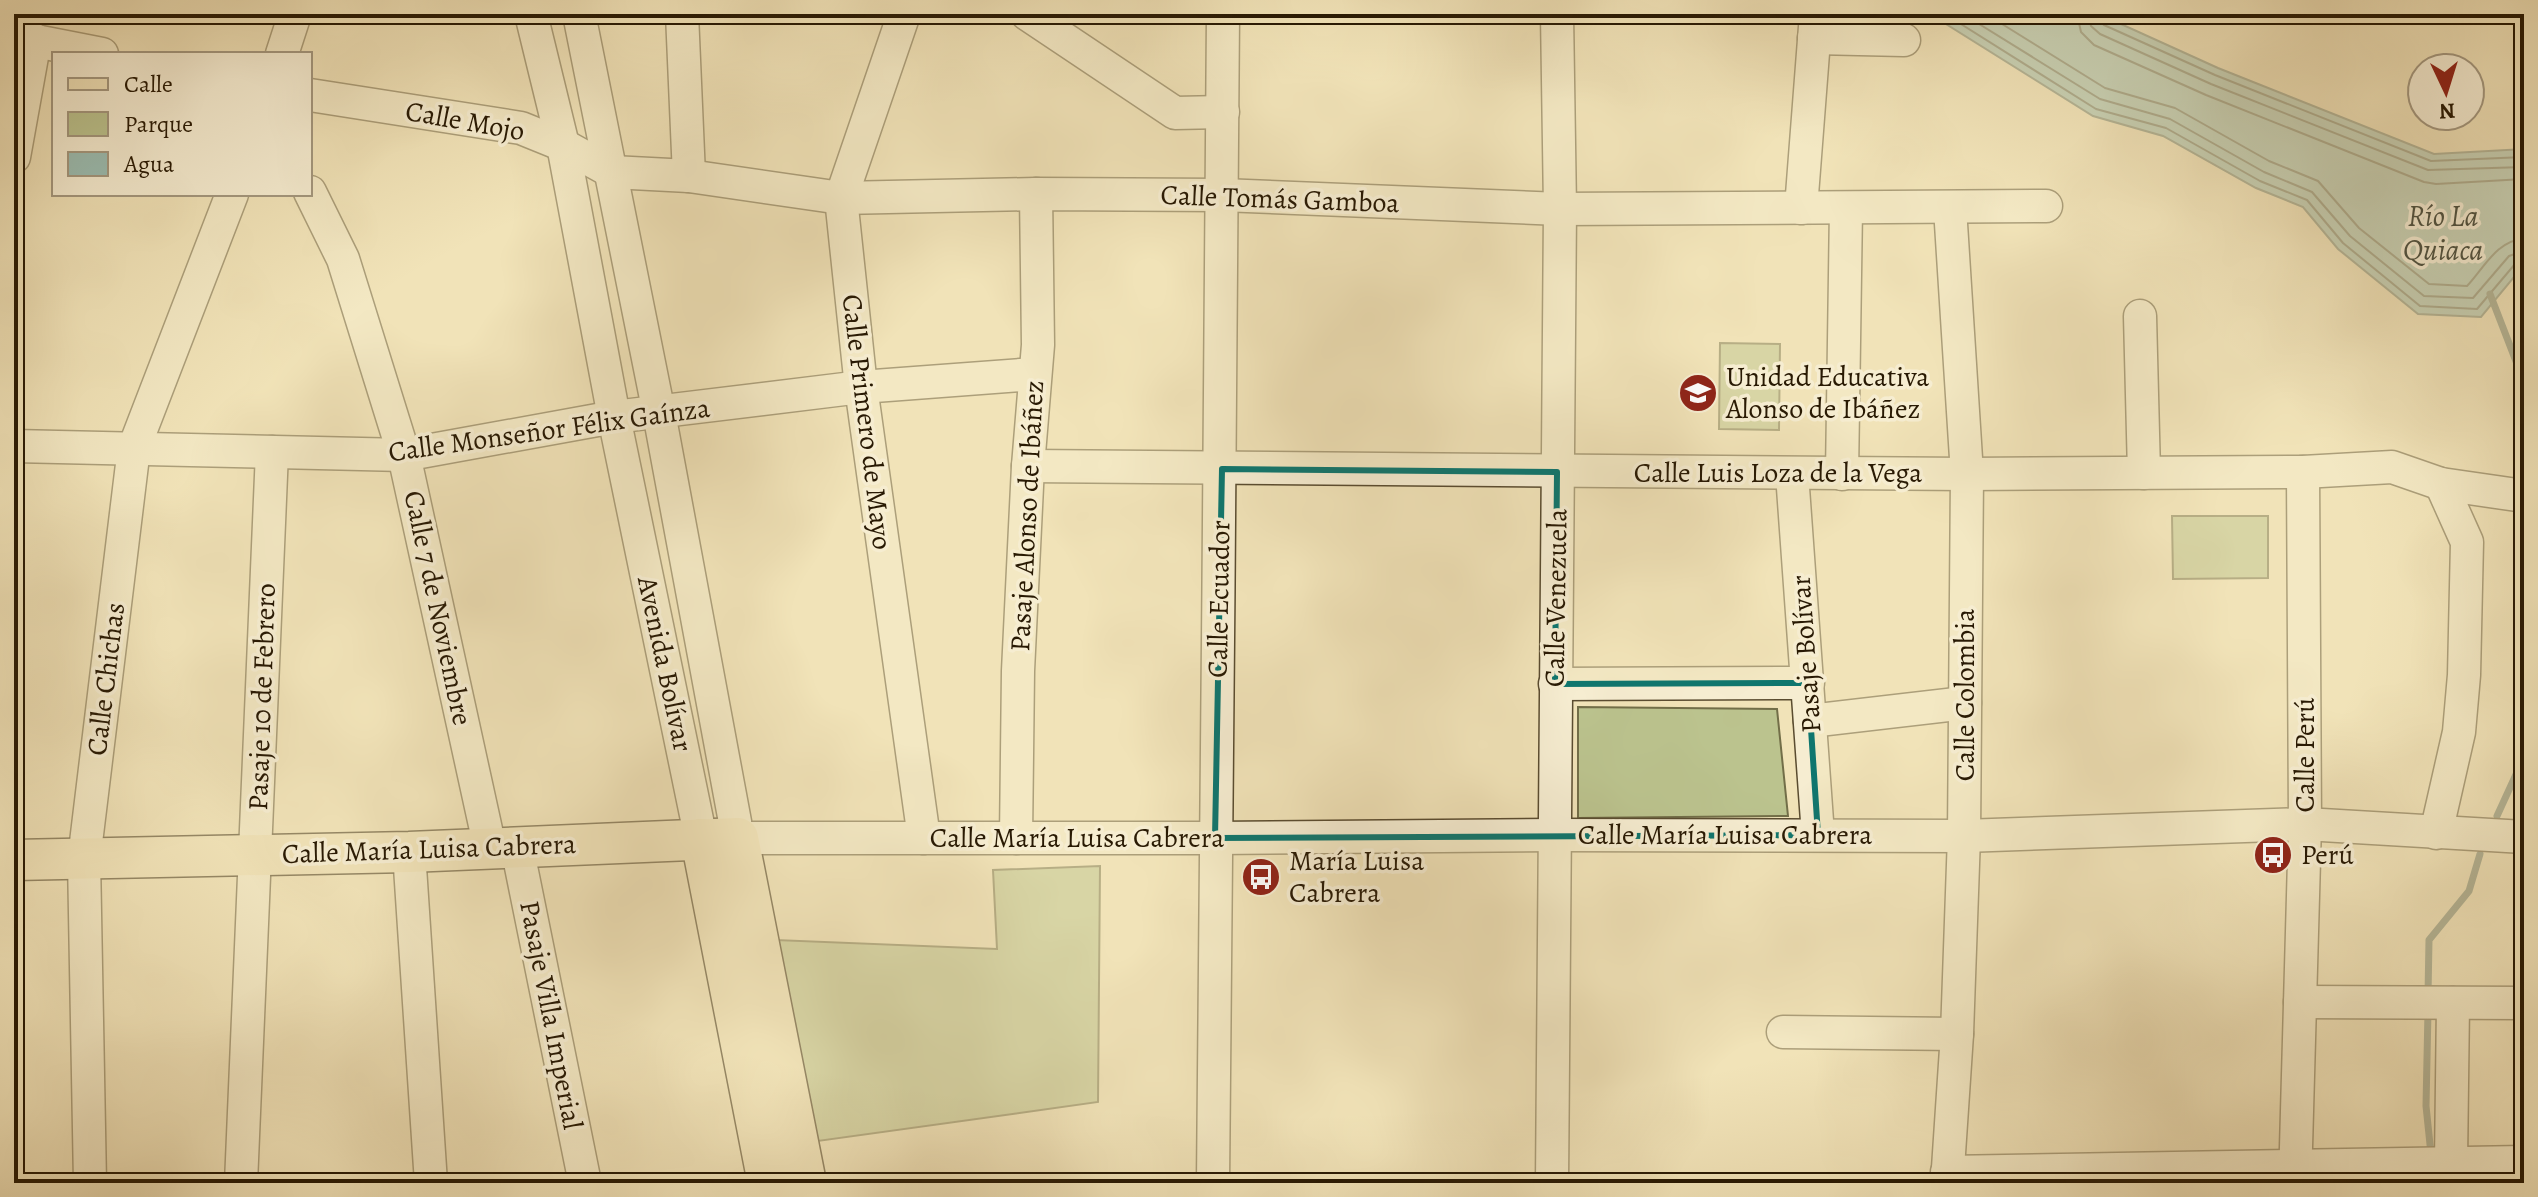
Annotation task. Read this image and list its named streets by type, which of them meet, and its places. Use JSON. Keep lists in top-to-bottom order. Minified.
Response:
{"streets":{"main road":["Avenida Bolívar","Calle María Luisa Cabrera"],"street":["Calle Mojo","Calle Tomás Gamboa","Calle Primero de Mayo","Calle Monseñor Félix Gaínza","Calle Luis Loza de la Vega","Pasaje Alonso de Ibáñez","Calle Venezuela","Calle Ecuador","Calle 7 de Noviembre","Pasaje Bolívar","Calle Chichas","Calle Colombia","Pasaje 10 de Febrero","Calle Perú","Pasaje Villa Imperial"]},"crossings":[["Calle Mojo","Calle Tomás Gamboa"],["Calle Mojo","Avenida Bolívar"],["Calle Tomás Gamboa","Calle Primero de Mayo"],["Calle Tomás Gamboa","Pasaje Alonso de Ibáñez"],["Calle Tomás Gamboa","Calle Venezuela"],["Calle Tomás Gamboa","Calle Ecuador"],["Calle Tomás Gamboa","Avenida Bolívar"],["Calle Tomás Gamboa","Calle Colombia"],["Calle Primero de Mayo","Calle Monseñor Félix Gaínza"],["Calle Primero de Mayo","Calle María Luisa Cabrera"],["Calle Monseñor Félix Gaínza","Pasaje Alonso de Ibáñez"],["Calle Monseñor Félix Gaínza","Calle 7 de Noviembre"],["Calle Monseñor Félix Gaínza","Avenida Bolívar"],["Calle Monseñor Félix Gaínza","Calle Chichas"],["Calle Monseñor Félix Gaínza","Pasaje 10 de Febrero"],["Calle Luis Loza de la Vega","Pasaje Alonso de Ibáñez"],["Calle Luis Loza de la Vega","Calle Venezuela"],["Calle Luis Loza de la Vega","Calle Ecuador"],["Calle Luis Loza de la Vega","Pasaje Bolívar"],["Calle Luis Loza de la Vega","Calle Colombia"],["Calle Luis Loza de la Vega","Calle Perú"],["Pasaje Alonso de Ibáñez","Calle María Luisa Cabrera"],["Calle Venezuela","Calle María Luisa Cabrera"],["Calle Ecuador","Calle María Luisa Cabrera"],["Calle 7 de Noviembre","Calle María Luisa Cabrera"],["Calle 7 de Noviembre","Pasaje Villa Imperial"],["Pasaje Bolívar","Calle María Luisa Cabrera"],["Avenida Bolívar","Calle María Luisa Cabrera"],["Calle Chichas","Calle María Luisa Cabrera"],["Calle Colombia","Calle María Luisa Cabrera"],["Pasaje 10 de Febrero","Calle María Luisa Cabrera"],["Calle Perú","Calle María Luisa Cabrera"],["Calle María Luisa Cabrera","Pasaje Villa Imperial"]],"water":["Río La Quiaca"],"places":{"school or university":["Unidad Educativa Alonso de Ibáñez"],"bus stop":["Perú","María Luisa Cabrera"]},"legend":["Calle","Parque","Agua"],"north":"bottom"}
